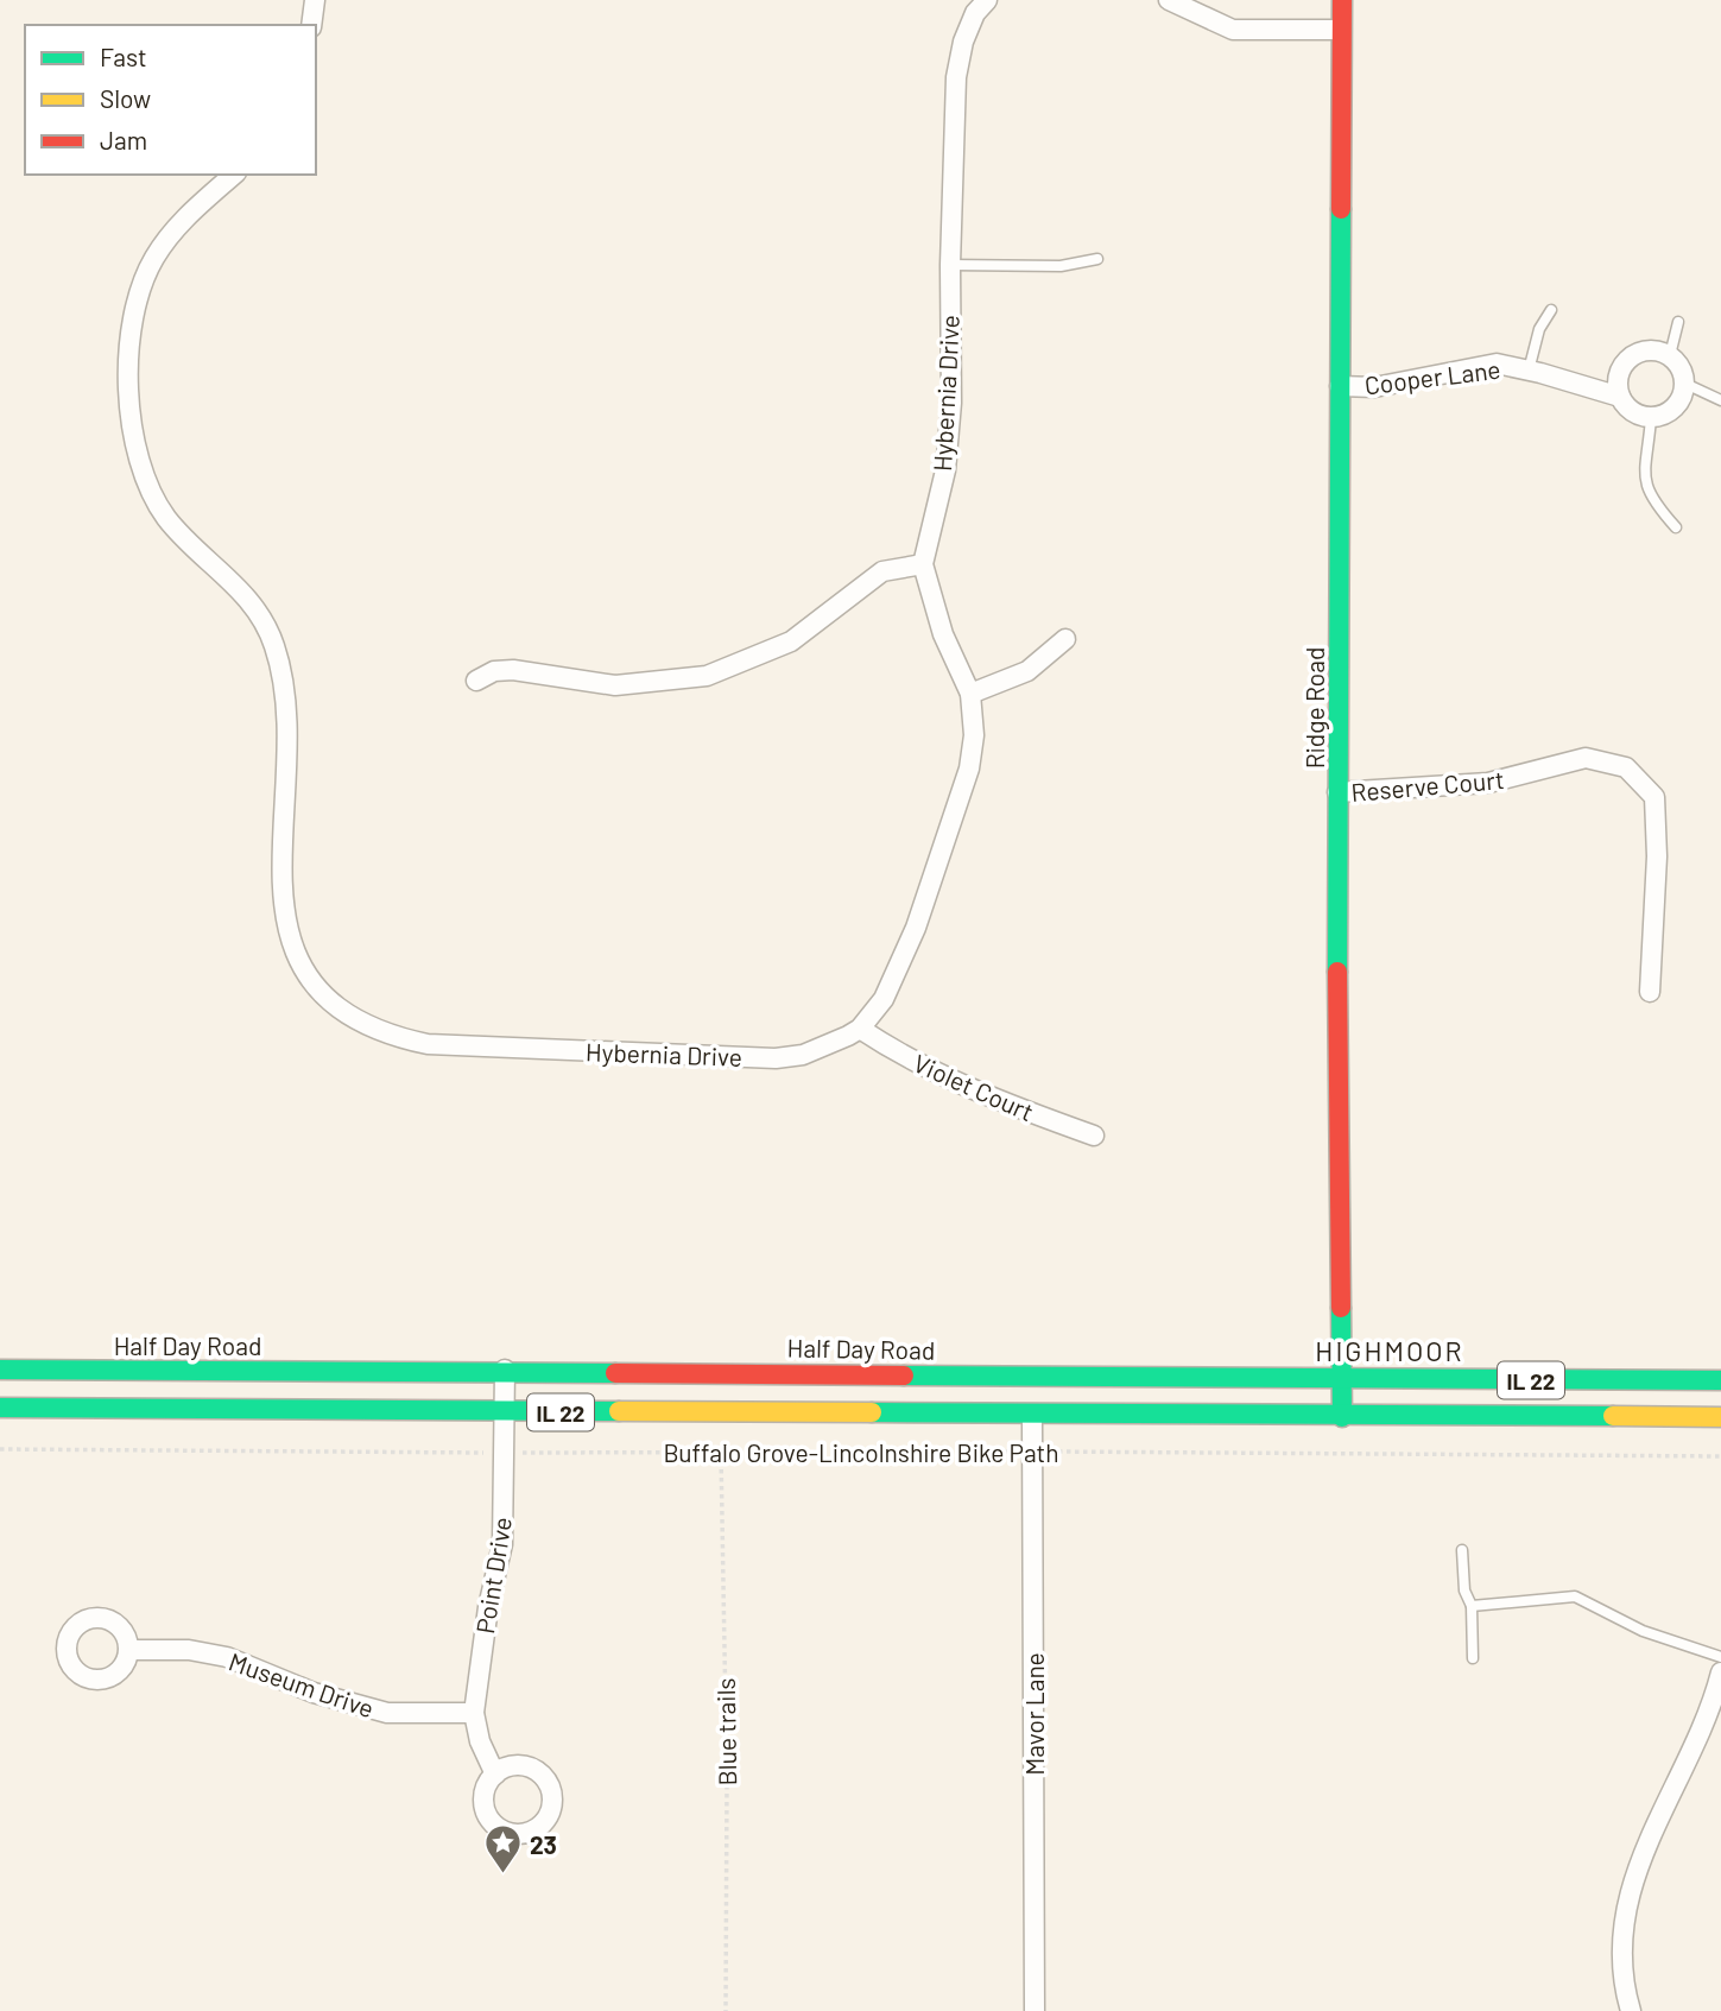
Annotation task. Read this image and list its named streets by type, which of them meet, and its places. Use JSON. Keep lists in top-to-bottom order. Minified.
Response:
{"streets":{"main road":["Ridge Road","Half Day Road","IL 22"],"street":["Cooper Lane","Hybernia Drive","Reserve Court","Violet Court","Point Drive","Museum Drive","Mavor Lane"],"path":["Buffalo Grove-Lincolnshire Bike Path","Blue trails"]},"crossings":[["Cooper Lane","Ridge Road"],["Hybernia Drive","Violet Court"],["Ridge Road","Reserve Court"],["Ridge Road","Half Day Road"],["Ridge Road","IL 22"],["Half Day Road","Point Drive"],["IL 22","Point Drive"],["IL 22","Mavor Lane"],["Buffalo Grove-Lincolnshire Bike Path","Point Drive"],["Buffalo Grove-Lincolnshire Bike Path","Mavor Lane"],["Buffalo Grove-Lincolnshire Bike Path","Blue trails"],["Point Drive","Museum Drive"]],"districts":["HIGHMOOR"],"places":{"place":["23"]},"legend":["Fast","Slow","Jam"]}
